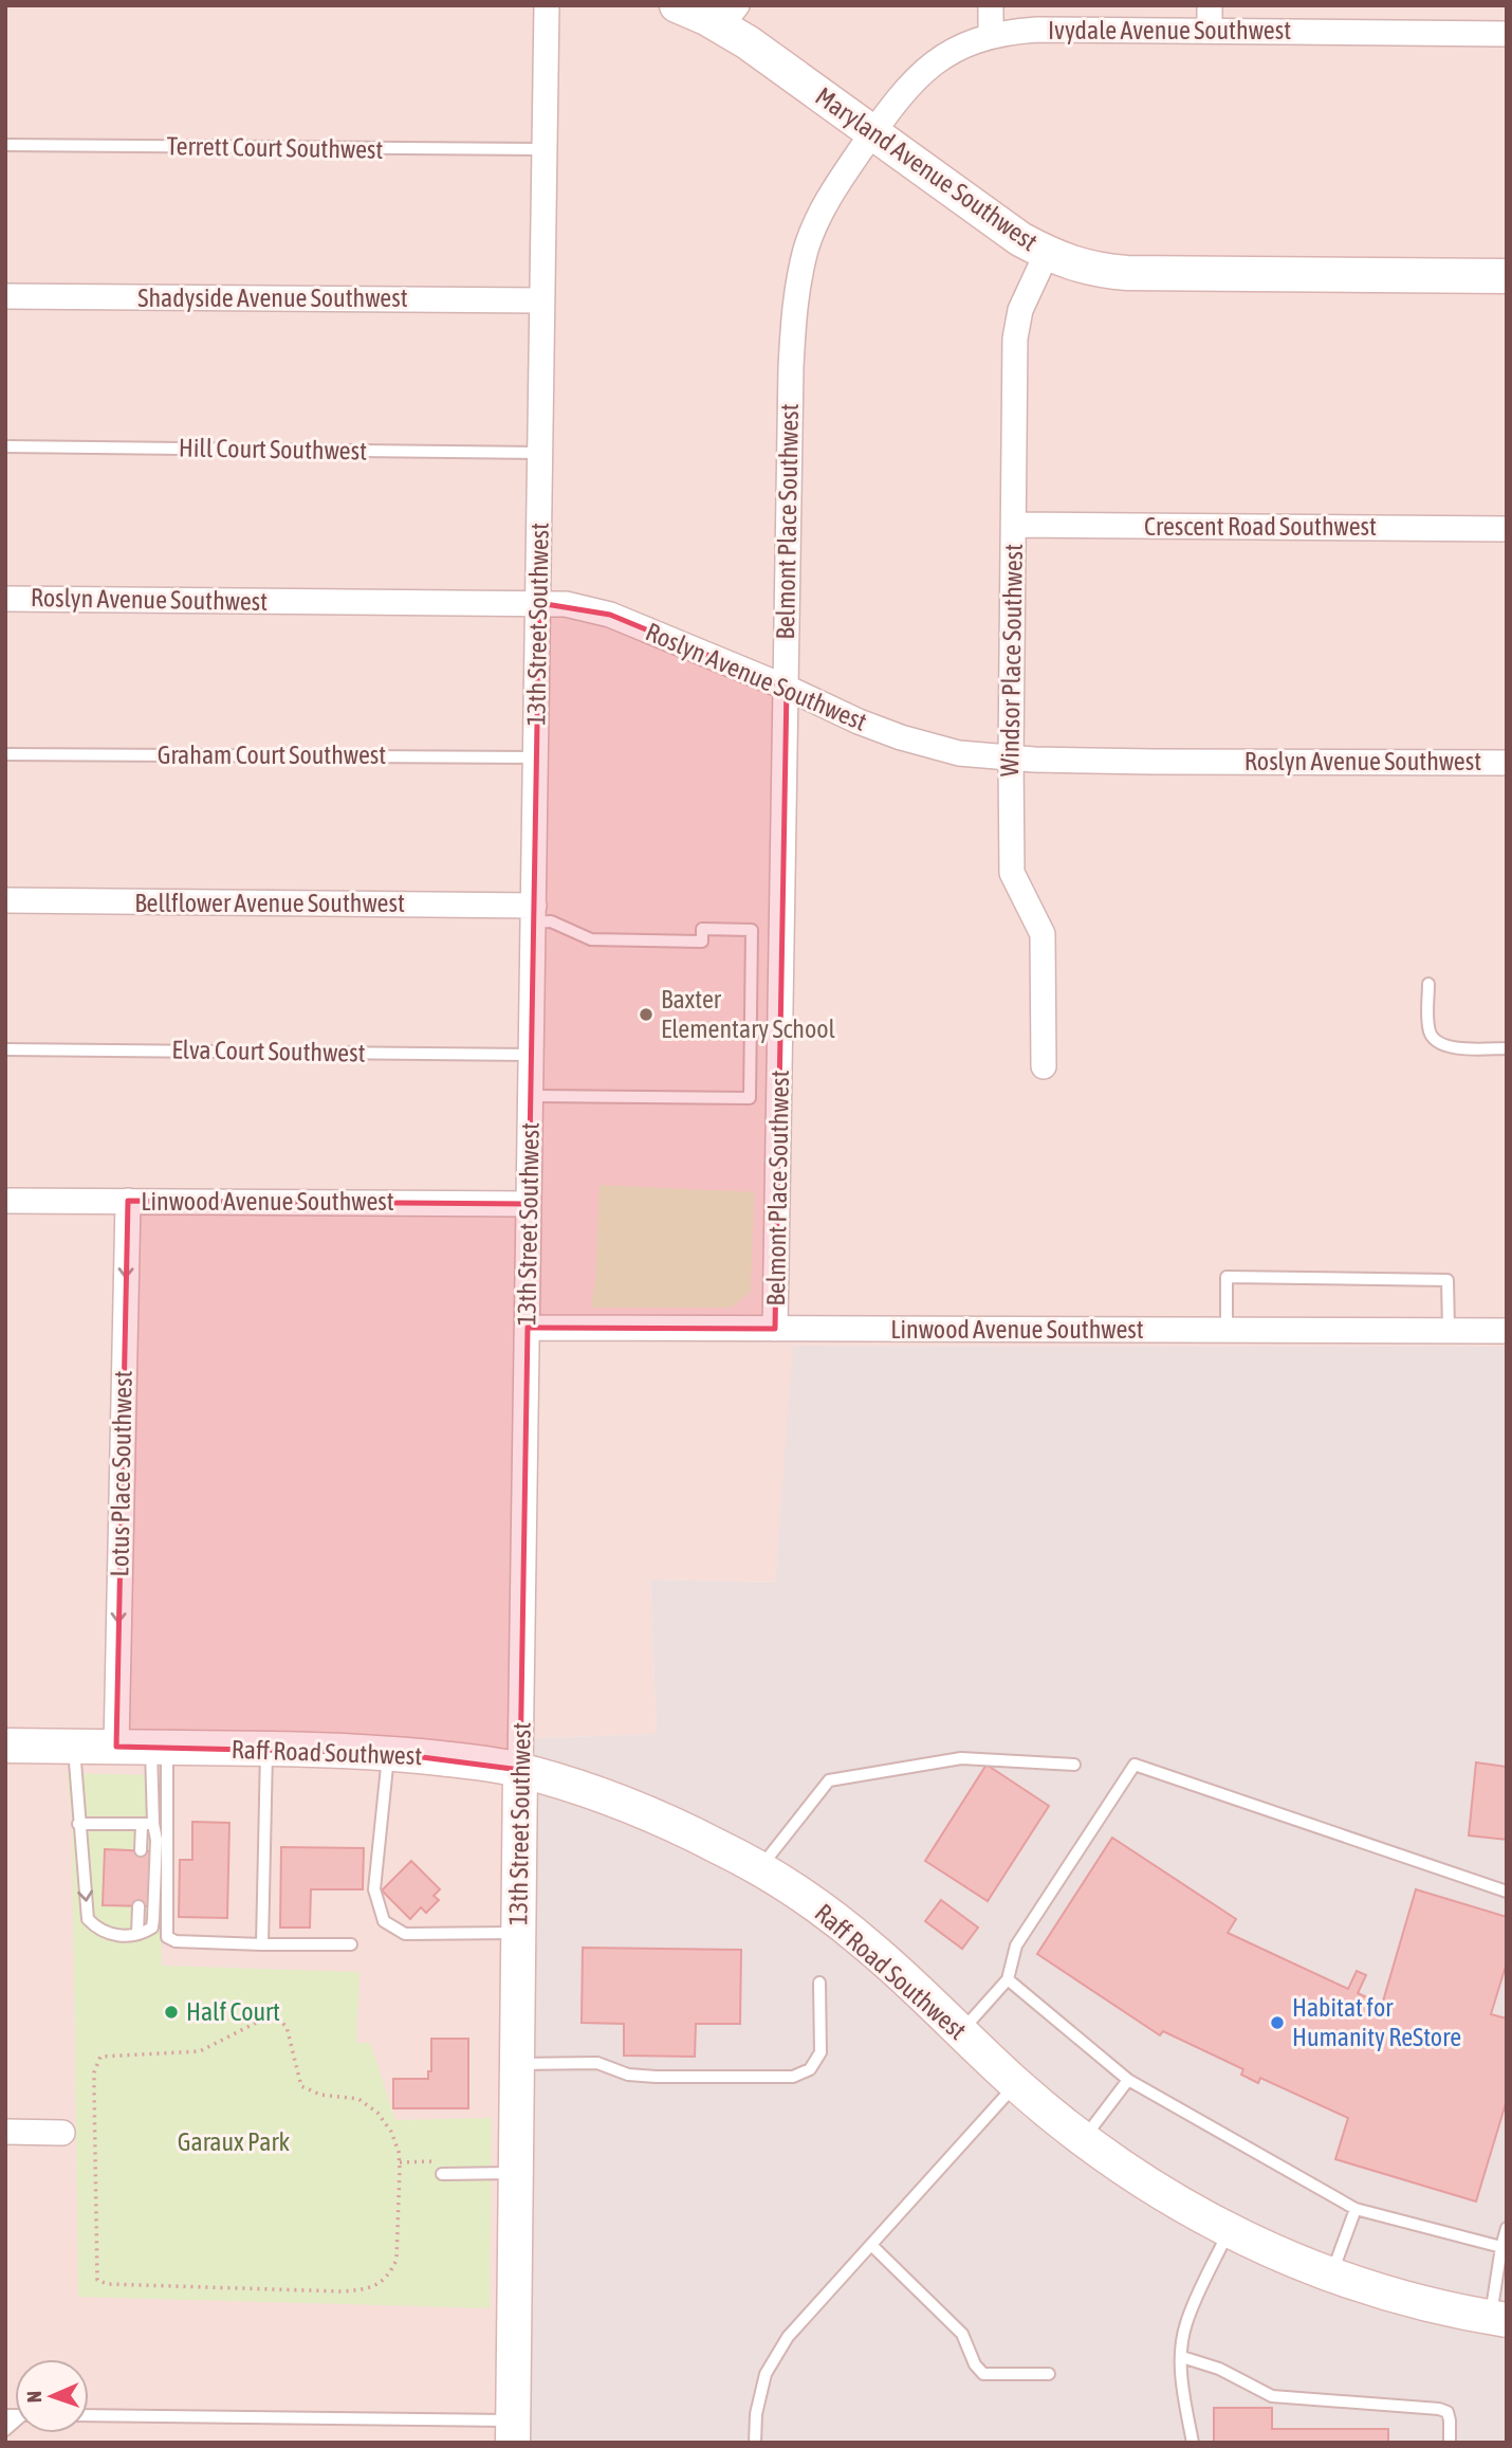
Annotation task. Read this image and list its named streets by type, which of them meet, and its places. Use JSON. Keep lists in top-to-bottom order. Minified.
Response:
{"streets":{"main road":["Maryland Avenue Southwest","13th Street Southwest","Raff Road Southwest"],"street":["Ivydale Avenue Southwest","Shadyside Avenue Southwest","Belmont Place Southwest","Crescent Road Southwest","Roslyn Avenue Southwest","Windsor Place Southwest","Bellflower Avenue Southwest","Linwood Avenue Southwest","Lotus Place Southwest"],"lane":["Terrett Court Southwest","Hill Court Southwest","Graham Court Southwest","Elva Court Southwest"]},"crossings":[["Ivydale Avenue Southwest","Maryland Avenue Southwest"],["Ivydale Avenue Southwest","Belmont Place Southwest"],["Terrett Court Southwest","13th Street Southwest"],["Maryland Avenue Southwest","Belmont Place Southwest"],["Maryland Avenue Southwest","Windsor Place Southwest"],["Shadyside Avenue Southwest","13th Street Southwest"],["Hill Court Southwest","13th Street Southwest"],["Belmont Place Southwest","Roslyn Avenue Southwest"],["Belmont Place Southwest","Linwood Avenue Southwest"],["Crescent Road Southwest","Windsor Place Southwest"],["Roslyn Avenue Southwest","13th Street Southwest"],["Roslyn Avenue Southwest","Windsor Place Southwest"],["13th Street Southwest","Graham Court Southwest"],["13th Street Southwest","Bellflower Avenue Southwest"],["13th Street Southwest","Elva Court Southwest"],["13th Street Southwest","Linwood Avenue Southwest"],["13th Street Southwest","Raff Road Southwest"],["Linwood Avenue Southwest","Lotus Place Southwest"],["Lotus Place Southwest","Raff Road Southwest"]],"one_way":["Lotus Place Southwest"],"parks":["Garaux Park"],"places":["Baxter Elementary School","Half Court","Habitat for Humanity ReStore"],"north":"left"}
